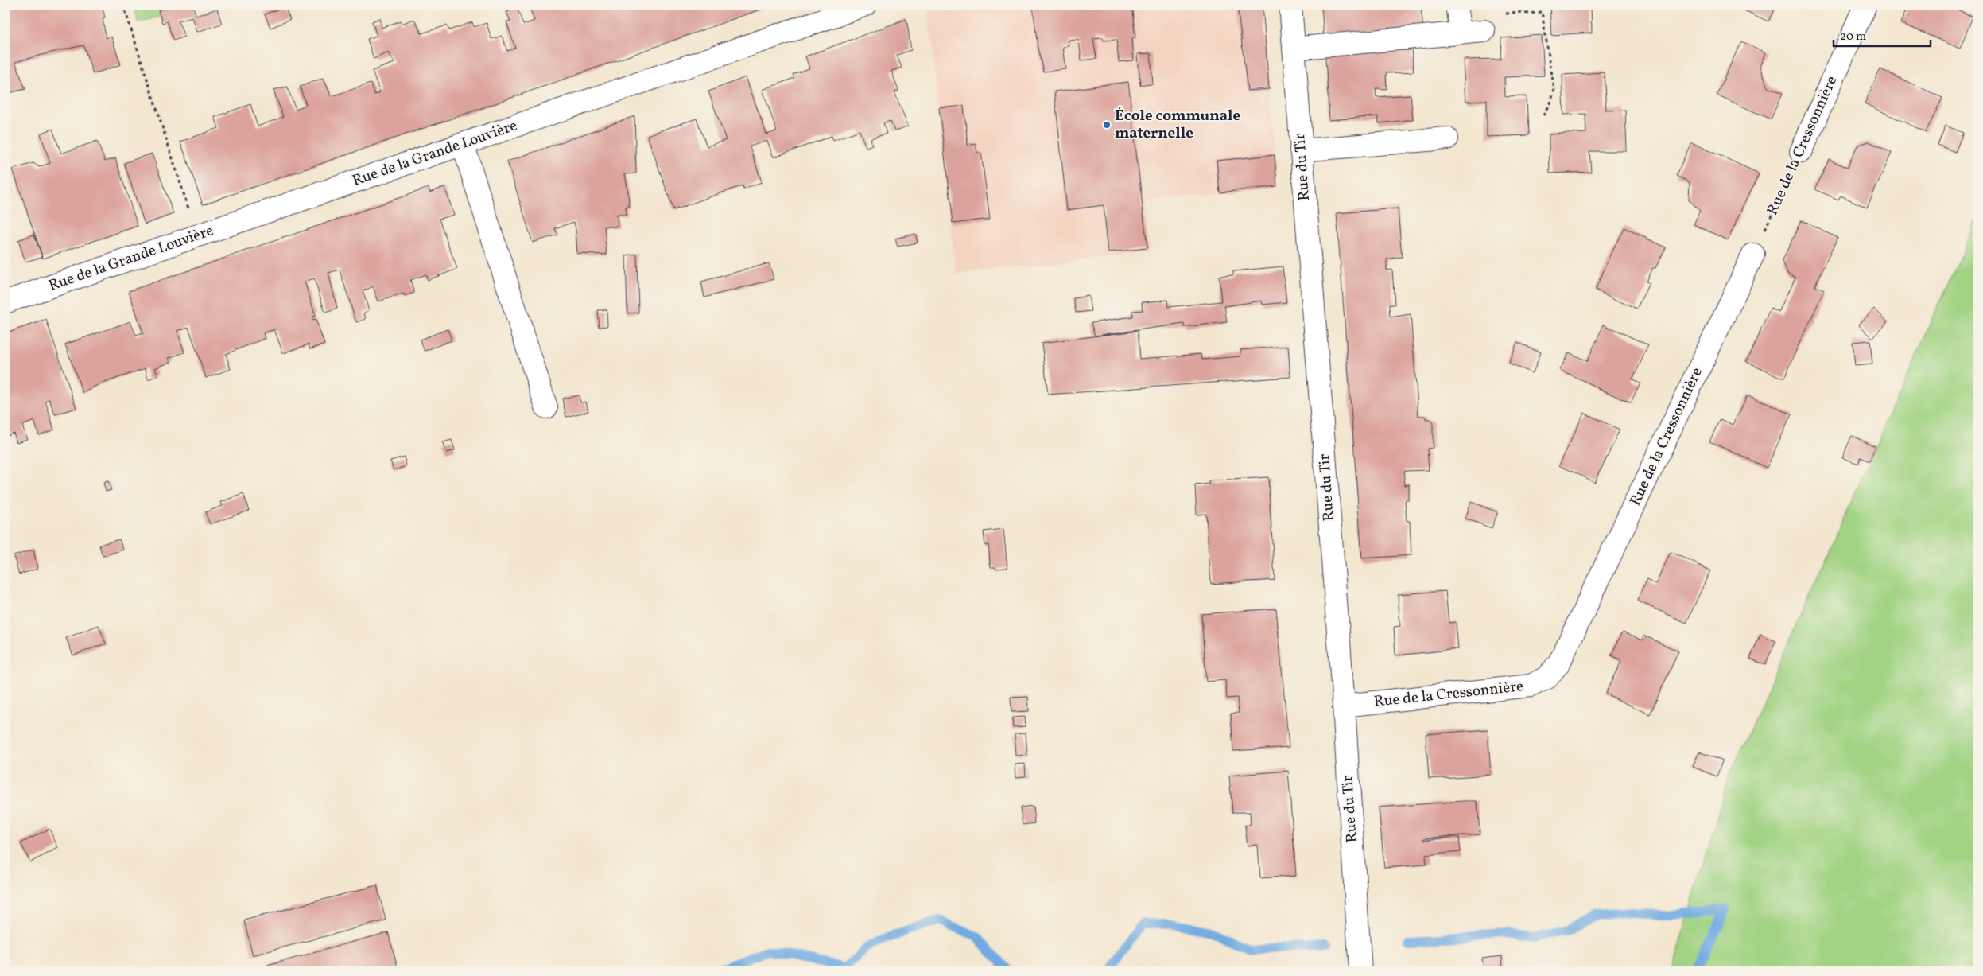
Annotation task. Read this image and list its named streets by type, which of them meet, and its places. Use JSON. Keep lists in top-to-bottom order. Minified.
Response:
{"streets":{"main road":["Rue de la Cressonnière","Rue de la Grande Louvière","Rue du Tir"]},"crossings":[["Rue de la Cressonnière","Rue du Tir"]],"places":["École communale maternelle"],"scale_bar":"20 m"}
